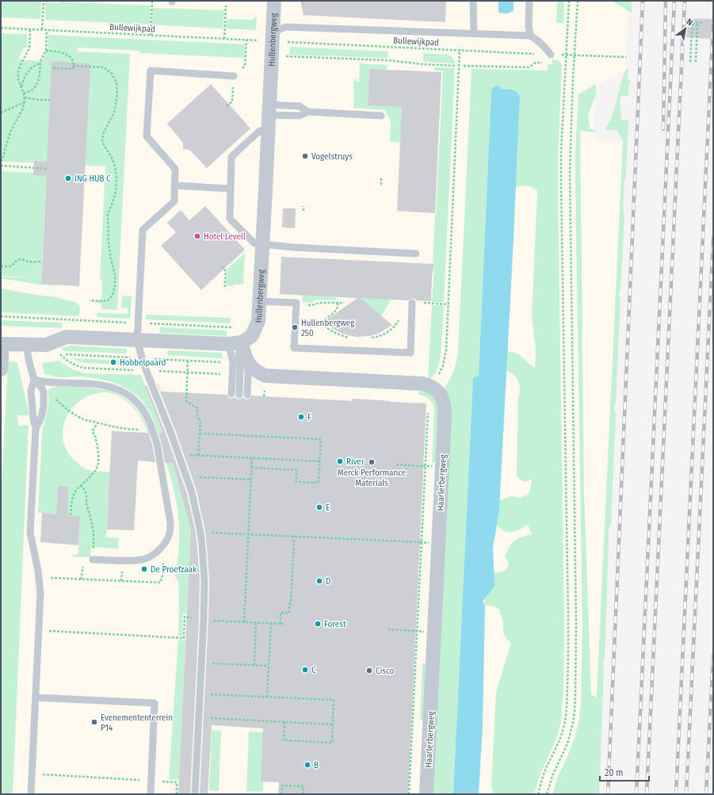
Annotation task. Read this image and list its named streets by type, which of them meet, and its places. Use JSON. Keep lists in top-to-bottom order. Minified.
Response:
{"streets":{"street":["Hullenbergweg","Haarlerbergweg"],"path":["Bullewijkpad"]},"places":["Vogelstruys","ING HUB C","Hotel Levell","Hullenbergweg 250","Hobbelpaard","F","River","Merck Performance Materials","E","De Proefzaak","D","Forest","C","Cisco","Evenemententerrein P14","B"],"scale_bar":"20 m","north":"top right"}
